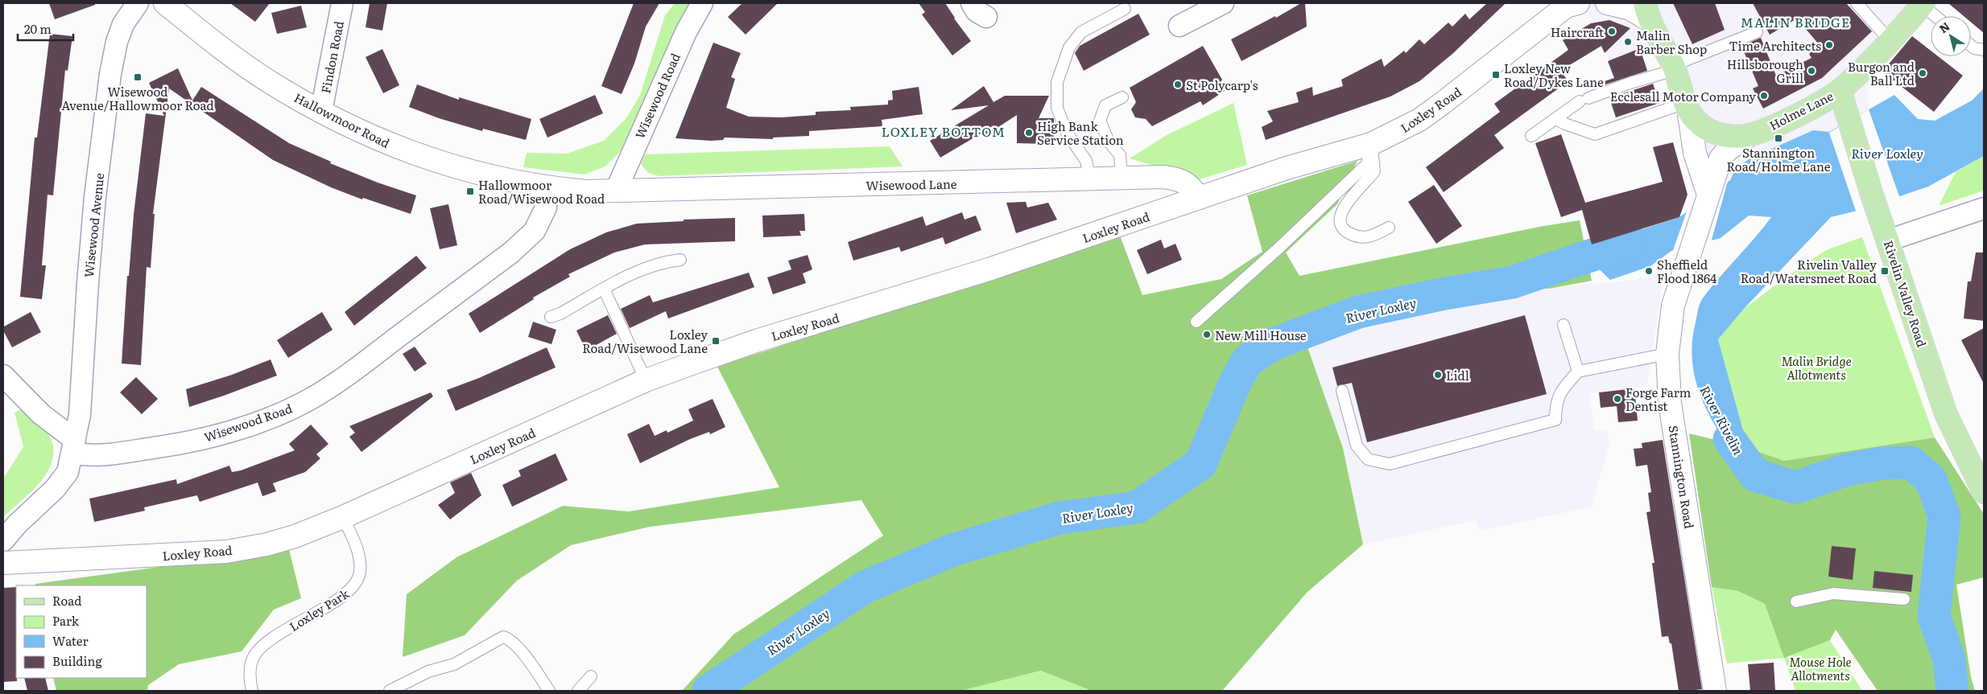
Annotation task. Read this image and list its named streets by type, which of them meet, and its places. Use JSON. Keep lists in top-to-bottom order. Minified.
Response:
{"streets":{"main road":["Loxley Road","Holme Lane","Hallowmoor Road","Wisewood Lane","Rivelin Valley Road","Stannington Road"],"street":["Findon Road","Wisewood Road","Wisewood Avenue"],"lane":["Loxley Park"]},"crossings":[["Findon Road","Hallowmoor Road"],["Wisewood Road","Hallowmoor Road"],["Wisewood Road","Wisewood Lane"],["Wisewood Road","Wisewood Avenue"],["Loxley Road","Wisewood Lane"],["Loxley Road","Loxley Park"],["Holme Lane","Rivelin Valley Road"],["Holme Lane","Stannington Road"],["Hallowmoor Road","Wisewood Lane"]],"districts":["MALIN BRIDGE","LOXLEY BOTTOM"],"water":["River Loxley","River Rivelin"],"parks":["Malin Bridge Allotments","Mouse Hole Allotments"],"places":{"other":["Haircraft","Malin Barber Shop","Time Architects","Hillsborough Grill","Burgon and Ball Ltd","St Polycarp's","Ecclesall Motor Company","High Bank Service Station","Sheffield Flood 1864","New Mill House","Lidl","Forge Farm Dentist"],"transit":["Loxley New Road/Dykes Lane","Wisewood Avenue/Hallowmoor Road","Stannington Road/Holme Lane","Hallowmoor Road/Wisewood Road","Rivelin Valley Road/Watersmeet Road","Loxley Road/Wisewood Lane"]},"legend":["Road","Park","Water","Building"],"scale_bar":"20 m","north":"top left"}
